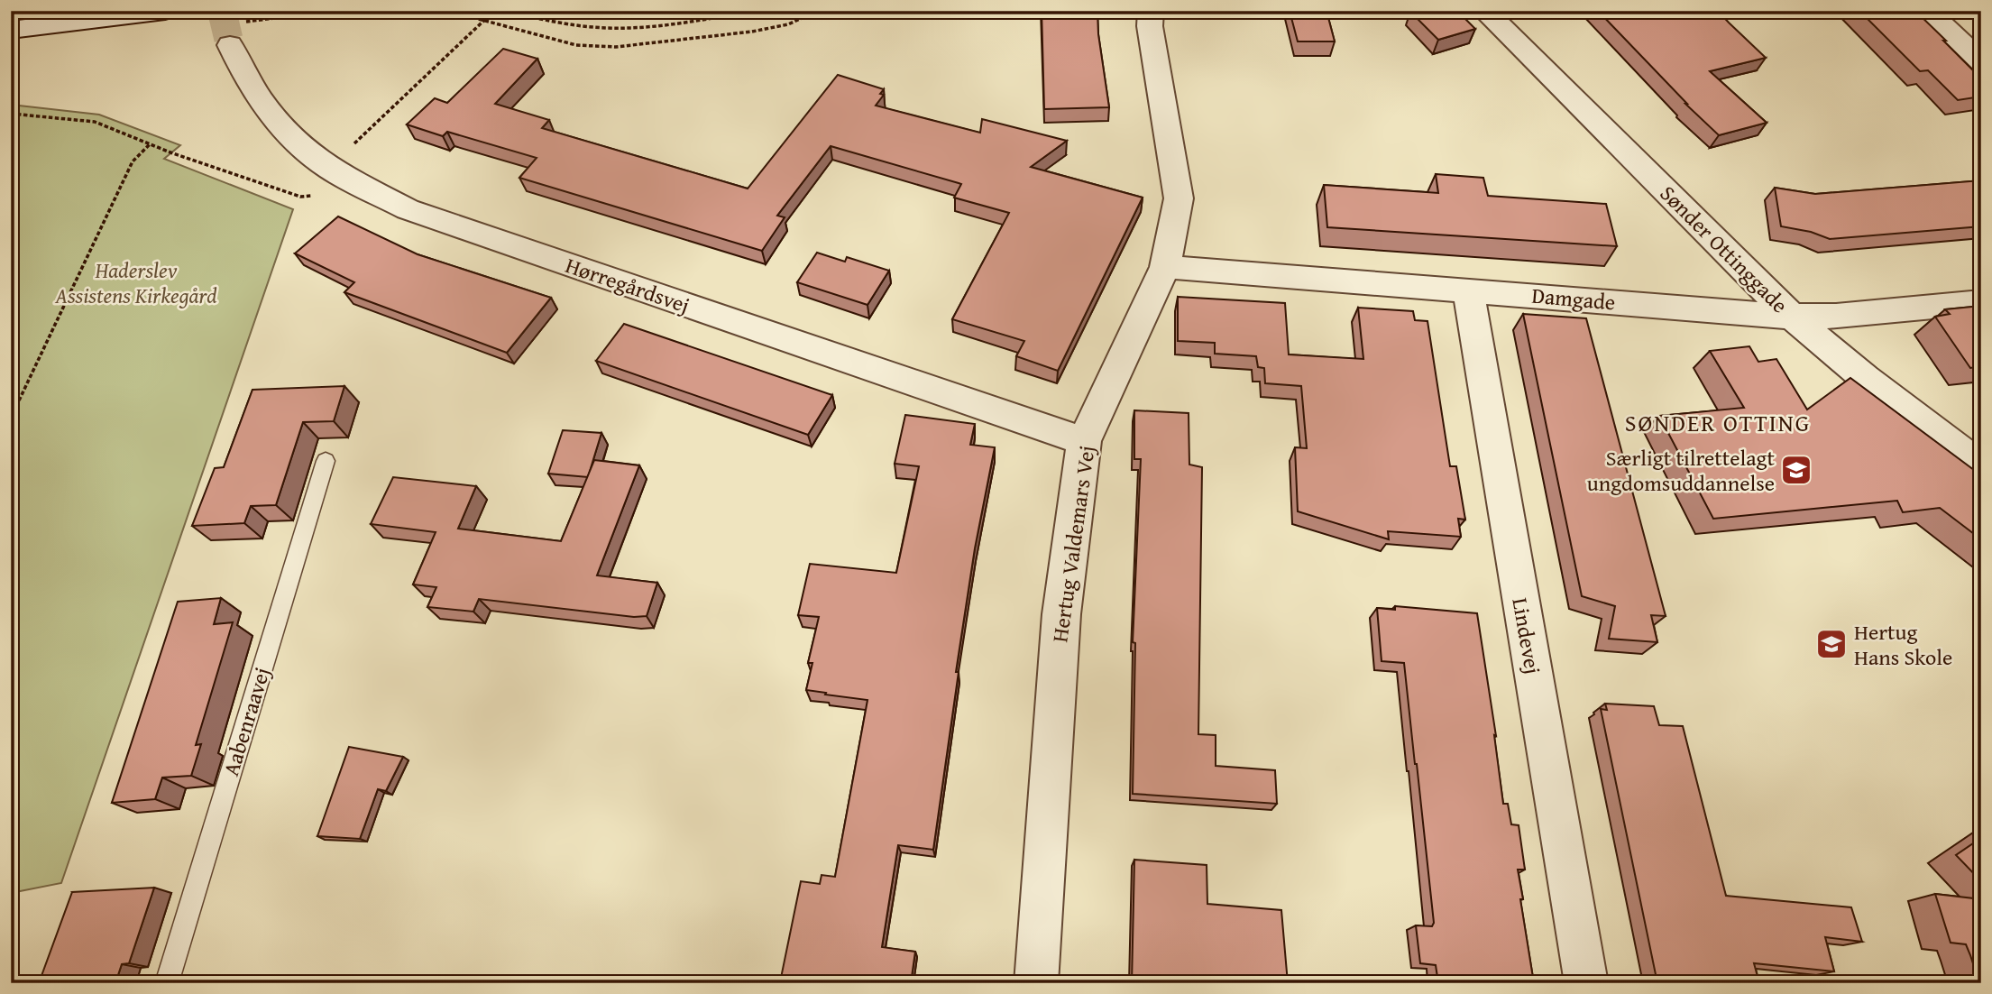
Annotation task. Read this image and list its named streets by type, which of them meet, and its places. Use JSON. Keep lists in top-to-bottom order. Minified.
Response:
{"streets":{"street":["Sønder Ottinggade","Hørregårdsvej","Damgade","Hertug Valdemars Vej","Lindevej"],"lane":["Aabenraavej"]},"crossings":[["Sønder Ottinggade","Damgade"],["Hørregårdsvej","Hertug Valdemars Vej"],["Damgade","Hertug Valdemars Vej"],["Damgade","Lindevej"]],"districts":["SØNDER OTTING"],"parks":["Haderslev Assistens Kirkegård"],"places":{"school or university":["Særligt tilrettelagt ungdomsuddannelse","Hertug Hans Skole"]}}
